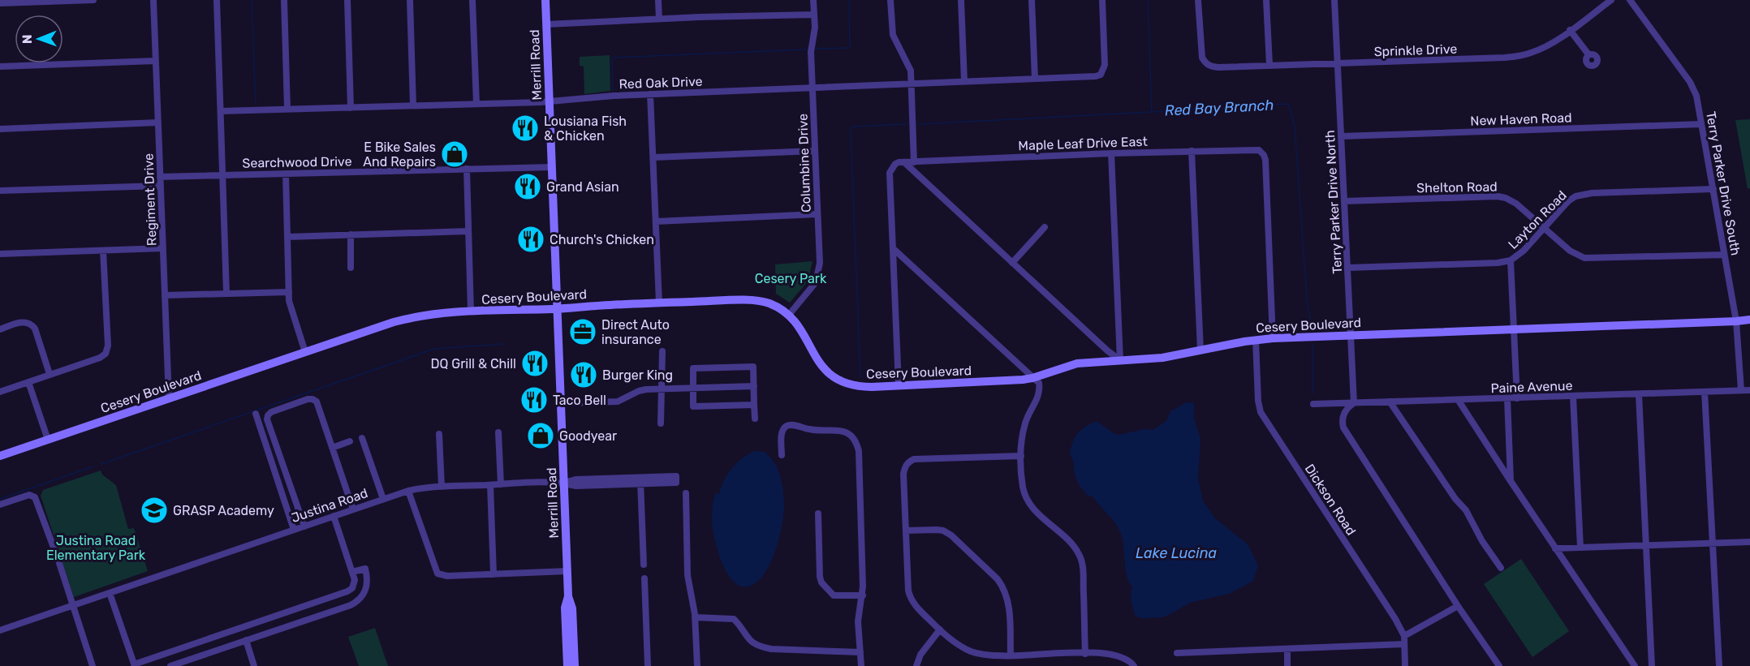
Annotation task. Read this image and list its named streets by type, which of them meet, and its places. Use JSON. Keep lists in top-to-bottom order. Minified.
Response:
{"streets":{"main road":["Merrill Road","Cesery Boulevard"],"street":["Sprinkle Drive","Red Oak Drive","New Haven Road","Maple Leaf Drive East","Searchwood Drive","Columbine Drive","Terry Parker Drive South","Shelton Road","Regiment Drive","Terry Parker Drive North","Layton Road","Paine Avenue","Dickson Road","Justina Road"]},"crossings":[["Sprinkle Drive","Terry Parker Drive North"],["Merrill Road","Red Oak Drive"],["Merrill Road","Searchwood Drive"],["Merrill Road","Cesery Boulevard"],["Merrill Road","Justina Road"],["Red Oak Drive","Columbine Drive"],["New Haven Road","Terry Parker Drive South"],["New Haven Road","Terry Parker Drive North"],["Maple Leaf Drive East","Cesery Boulevard"],["Searchwood Drive","Regiment Drive"],["Columbine Drive","Cesery Boulevard"],["Terry Parker Drive South","Shelton Road"],["Terry Parker Drive South","Layton Road"],["Terry Parker Drive South","Cesery Boulevard"],["Terry Parker Drive South","Paine Avenue"],["Shelton Road","Terry Parker Drive North"],["Shelton Road","Layton Road"],["Regiment Drive","Cesery Boulevard"],["Terry Parker Drive North","Layton Road"],["Terry Parker Drive North","Cesery Boulevard"],["Terry Parker Drive North","Paine Avenue"],["Cesery Boulevard","Dickson Road"]],"water":["Red Bay Branch","Lake Lucina"],"parks":["Cesery Park","Justina Road Elementary Park"],"places":{"restaurant":["Lousiana Fish & Chicken","Grand Asian","Church's Chicken","DQ Grill & Chill","Burger King","Taco Bell"],"shop":["E Bike Sales And Repairs","Goodyear"],"office":["Direct Auto insurance"],"school or university":["GRASP Academy"]},"north":"left"}
